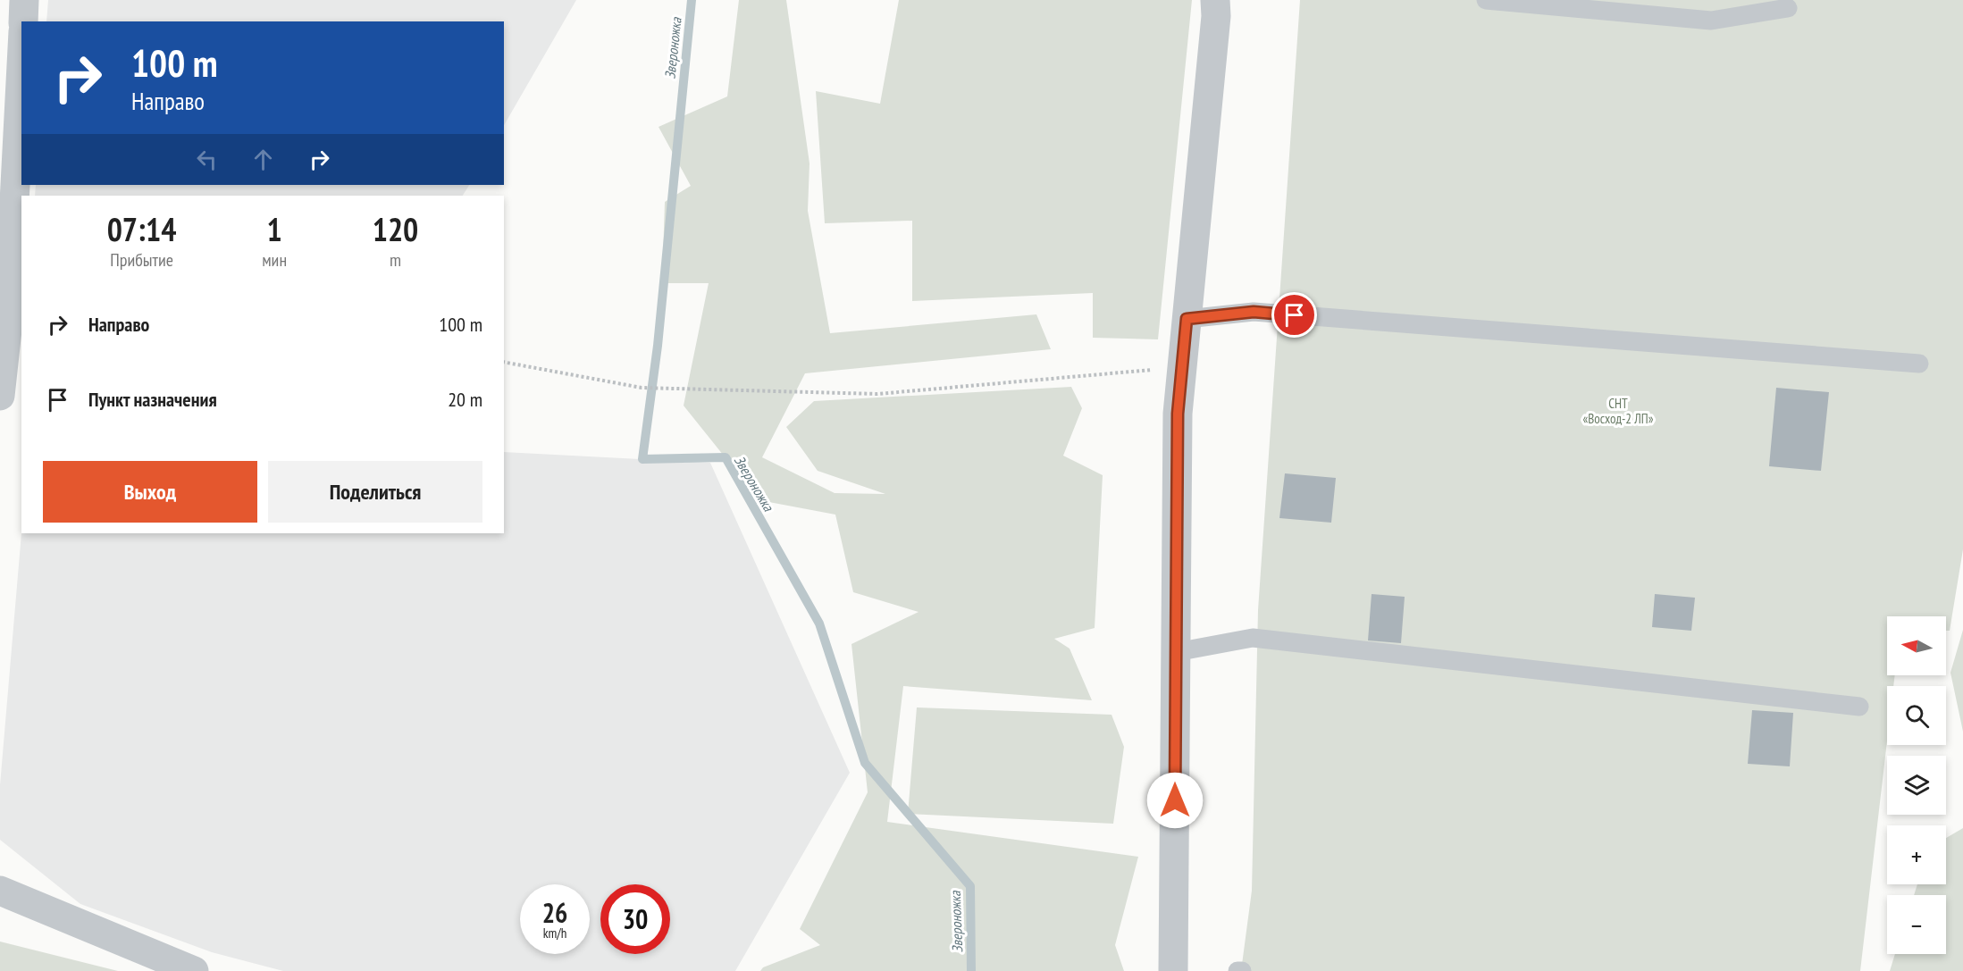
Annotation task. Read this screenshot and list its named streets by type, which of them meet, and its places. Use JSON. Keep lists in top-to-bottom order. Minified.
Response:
{"water":["Звероножка"],"parks":["СНТ «Восход-2 ЛП»"],"north":"left","page":{"turn":["100 m","Направо"],"eta":["07:14","Прибытие","1","мин","120","m"],"list":[{"name":"Направо","value":"100 m"},{"name":"Пункт назначения","value":"20 m"}],"buttons":["Выход","Поделиться"],"map_buttons":["+","−"],"speed":"26 km/h","limit":"30"}}
